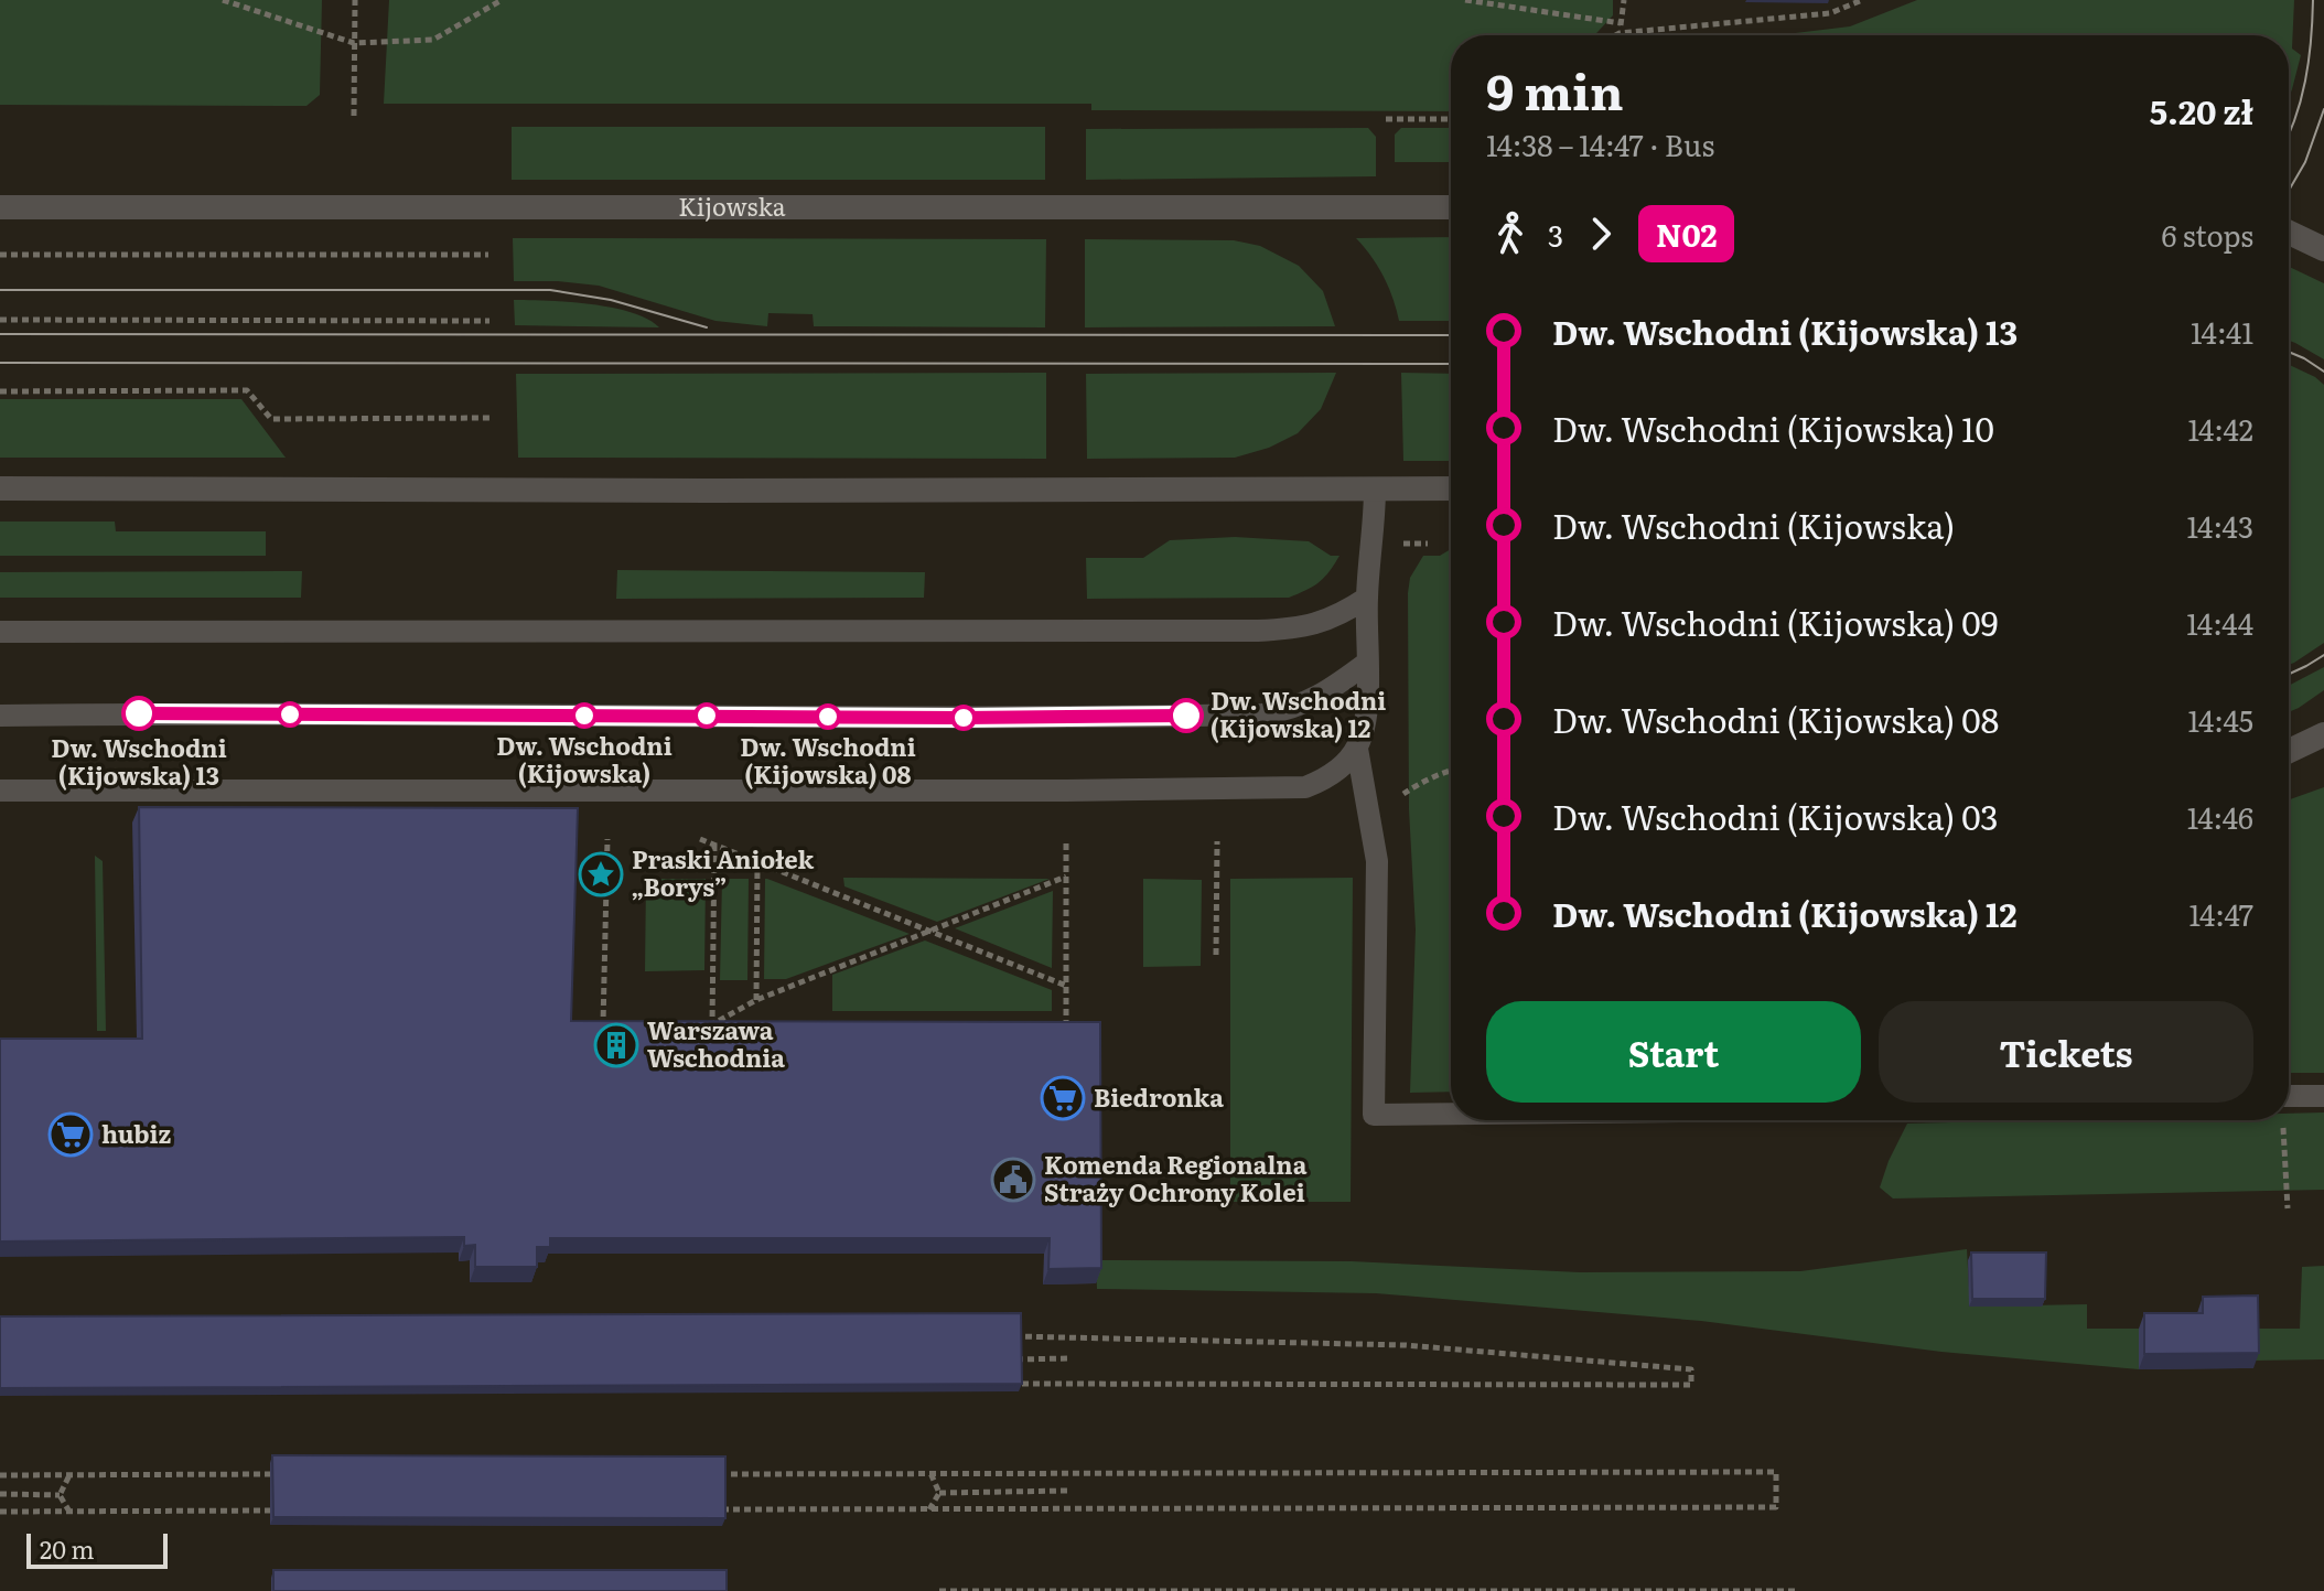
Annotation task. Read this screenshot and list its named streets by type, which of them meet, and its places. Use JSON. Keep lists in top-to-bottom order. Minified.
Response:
{"streets":{"street":["Kijowska"]},"places":{"other":["Dw. Wschodni (Kijowska) 13","Dw. Wschodni (Kijowska)","Dw. Wschodni (Kijowska) 12","Dw. Wschodni (Kijowska) 08"],"place":["Praski Aniołek „Borys”"],"building":["Warszawa Wschodnia"],"supermarket":["Biedronka","hubiz"],"public building":["Komenda Regionalna Straży Ochrony Kolei"]},"lines":["bus line N02"],"scale_bar":"20 m","page":{"heading":["9 min","14:38 – 14:47 · Bus","5.20 zł"],"legs":["3","N02","6 stops"],"list":[{"name":"Dw. Wschodni (Kijowska) 13","value":"14:41"},{"name":"Dw. Wschodni (Kijowska) 10","value":"14:42"},{"name":"Dw. Wschodni (Kijowska)","value":"14:43"},{"name":"Dw. Wschodni (Kijowska) 09","value":"14:44"},{"name":"Dw. Wschodni (Kijowska) 08","value":"14:45"},{"name":"Dw. Wschodni (Kijowska) 03","value":"14:46"},{"name":"Dw. Wschodni (Kijowska) 12","value":"14:47"}],"buttons":["Start","Tickets"],"scale":"20 m"}}
